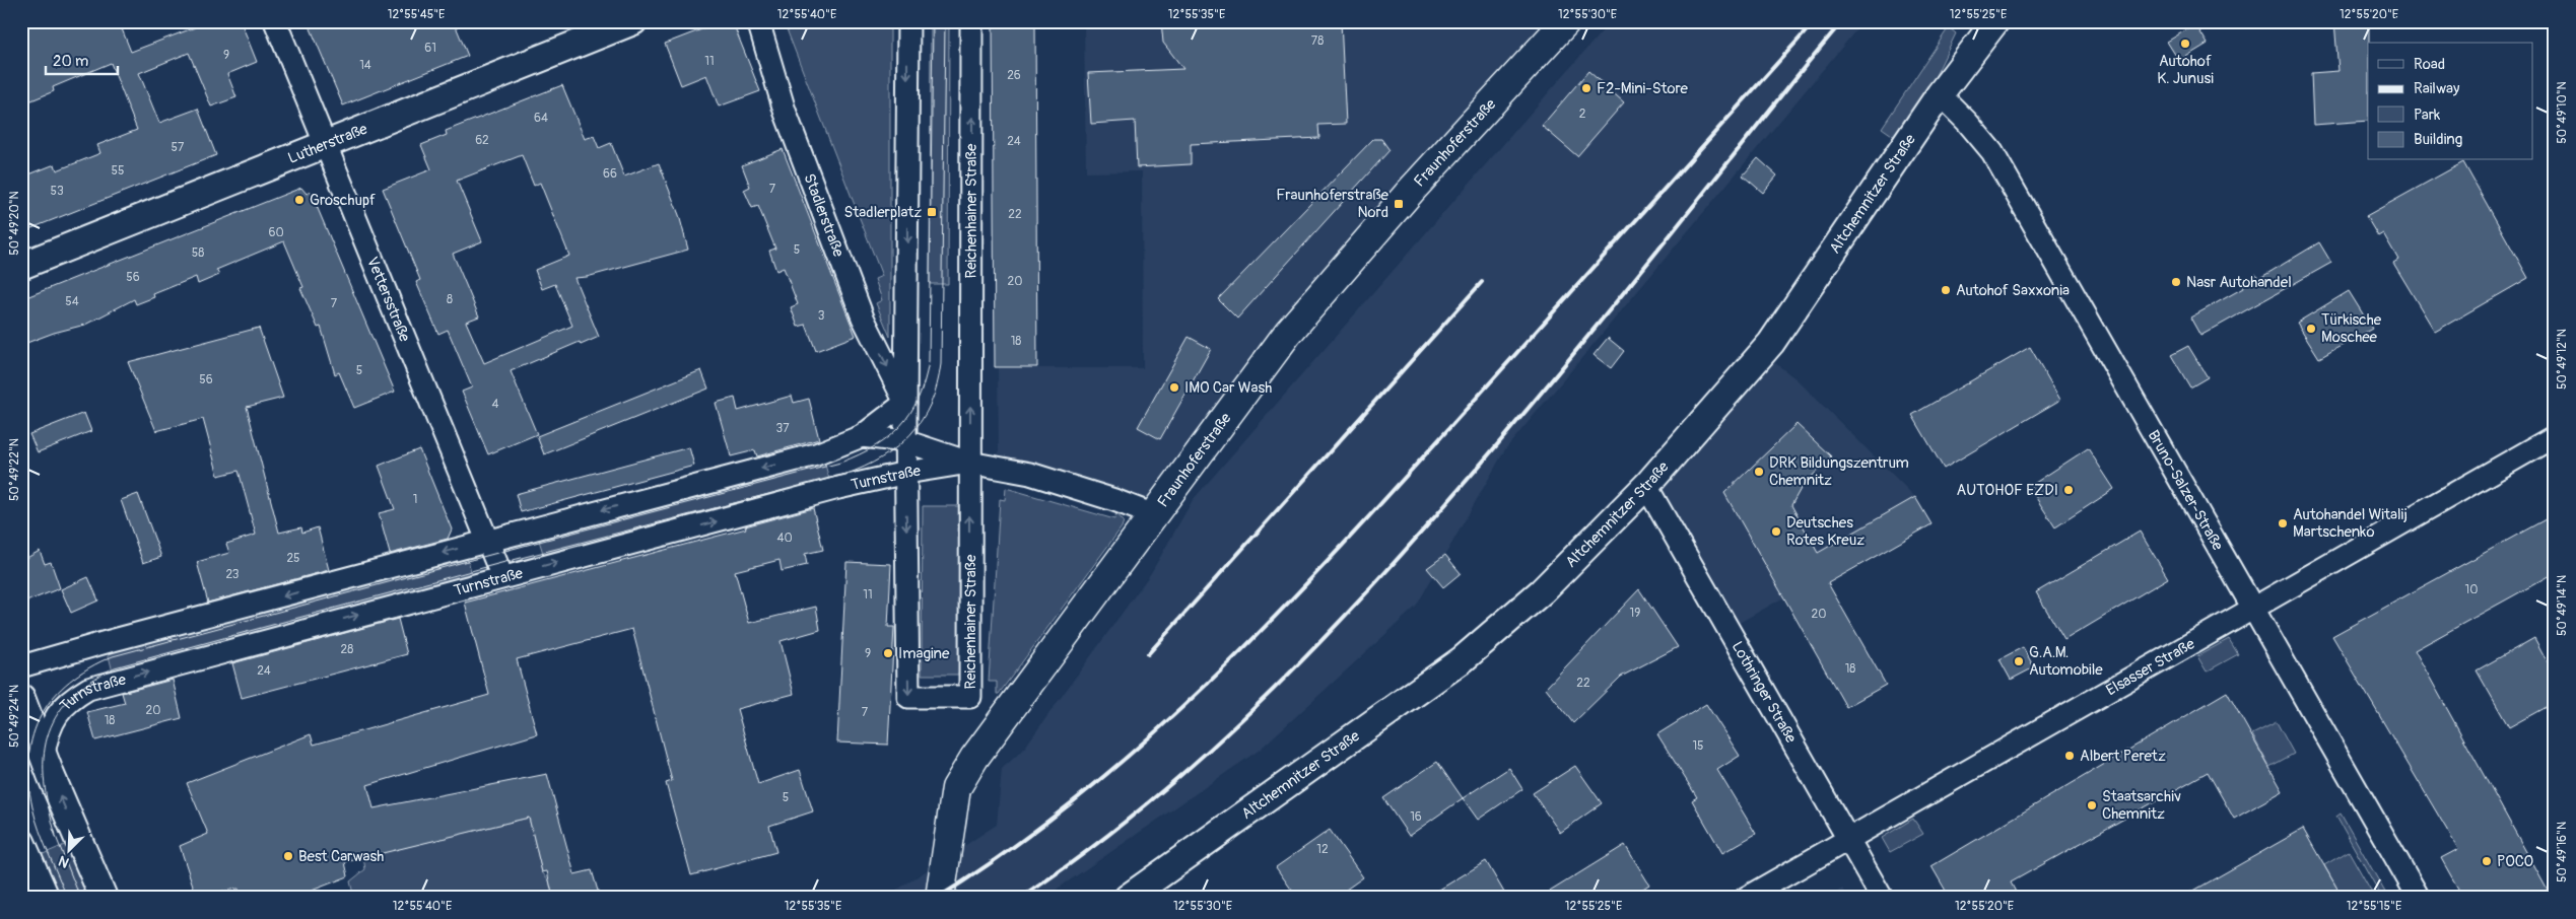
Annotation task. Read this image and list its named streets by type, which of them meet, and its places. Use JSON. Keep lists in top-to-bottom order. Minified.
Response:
{"streets":{"main road":["Fraunhoferstraße"],"street":["Lutherstraße","Altchemnitzer Straße","Reichenhainer Straße","Stadlerstraße","Vettersstraße","Turnstraße","Bruno-Salzer-Straße","Elsasser Straße","Lothringer Straße"]},"crossings":[["Fraunhoferstraße","Turnstraße"],["Lutherstraße","Vettersstraße"],["Altchemnitzer Straße","Bruno-Salzer-Straße"],["Altchemnitzer Straße","Lothringer Straße"],["Reichenhainer Straße","Stadlerstraße"],["Reichenhainer Straße","Turnstraße"],["Stadlerstraße","Turnstraße"],["Vettersstraße","Turnstraße"],["Bruno-Salzer-Straße","Elsasser Straße"],["Elsasser Straße","Lothringer Straße"]],"one_way":["Stadlerstraße"],"places":{"other":["Autohof K. Junusi","F2-Mini-Store","Groschupf","Nasr Autohandel","Autohof Saxxonia","Türkische Moschee","IMO Car Wash","DRK Bildungszentrum Chemnitz","AUTOHOF EZDI","Autohandel Witalij Martschenko","Deutsches Rotes Kreuz","Imagine","G.A.M. Automobile","Albert Peretz","Staatsarchiv Chemnitz","Best Carwash","POCO"],"transit":["Fraunhoferstraße Nord","Stadlerplatz"]},"house_numbers":["78","61","9","11","14","26","2","64","62","24","57","55","66","7","53","22","60","5","58","56","20","8","54","7","3","18","5","56","4","37","1","40","25","23","10","11","19","20","28","9","18","24","22","20","7","18","15","5","16","12"],"legend":["Road","Railway","Park","Building"],"scale_bar":"20 m","north":"bottom left","coordinates":["12°55'45\"E","12°55'40\"E","12°55'35\"E","12°55'30\"E","12°55'25\"E","12°55'20\"E","50°49'10\"N","50°49'20\"N","50°49'12\"N","50°49'22\"N","50°49'14\"N","50°49'24\"N","50°49'16\"N","12°55'15\"E"]}
